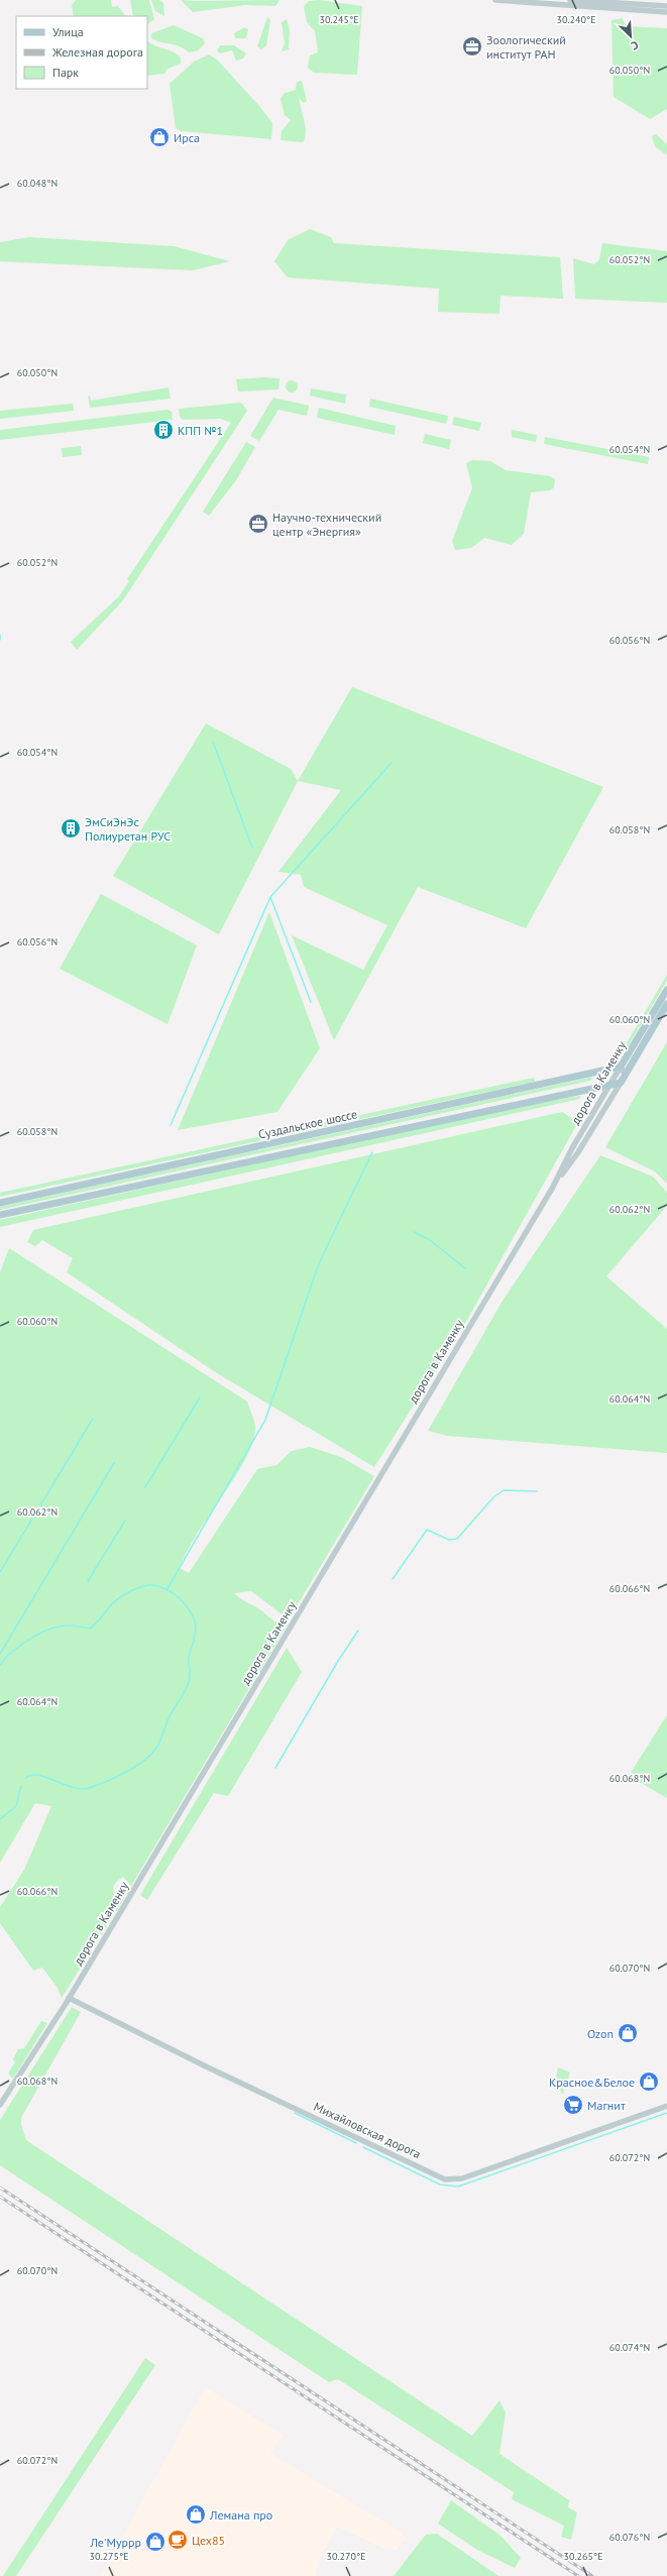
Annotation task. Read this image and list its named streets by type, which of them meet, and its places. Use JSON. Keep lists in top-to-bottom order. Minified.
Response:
{"streets":{"main road":["дорога в Каменку","Суздальское шоссе"],"street":["Михайловская дорога"]},"crossings":[["дорога в Каменку","Суздальское шоссе"],["дорога в Каменку","Михайловская дорога"]],"places":{"office":["Зоологический институт РАН","Научно-технический центр «Энергия»"],"shop":["Ирса","Ozon","Красное&Белое","Лемана про","Ле'Муррр"],"building":["КПП №1","ЭмСиЭнЭс Полиуретан РУС"],"supermarket":["Магнит"],"cafe":["Цех85"]},"legend":["Улица","Железная дорога","Парк"],"north":"bottom right","coordinates":["30.245°E","30.240°E","60.050°N","60.048°N","60.052°N","60.054°N","60.056°N","60.058°N","60.060°N","60.062°N","60.064°N","60.066°N","60.068°N","60.070°N","60.072°N","60.074°N","60.076°N","30.275°E","30.270°E","30.265°E"]}
